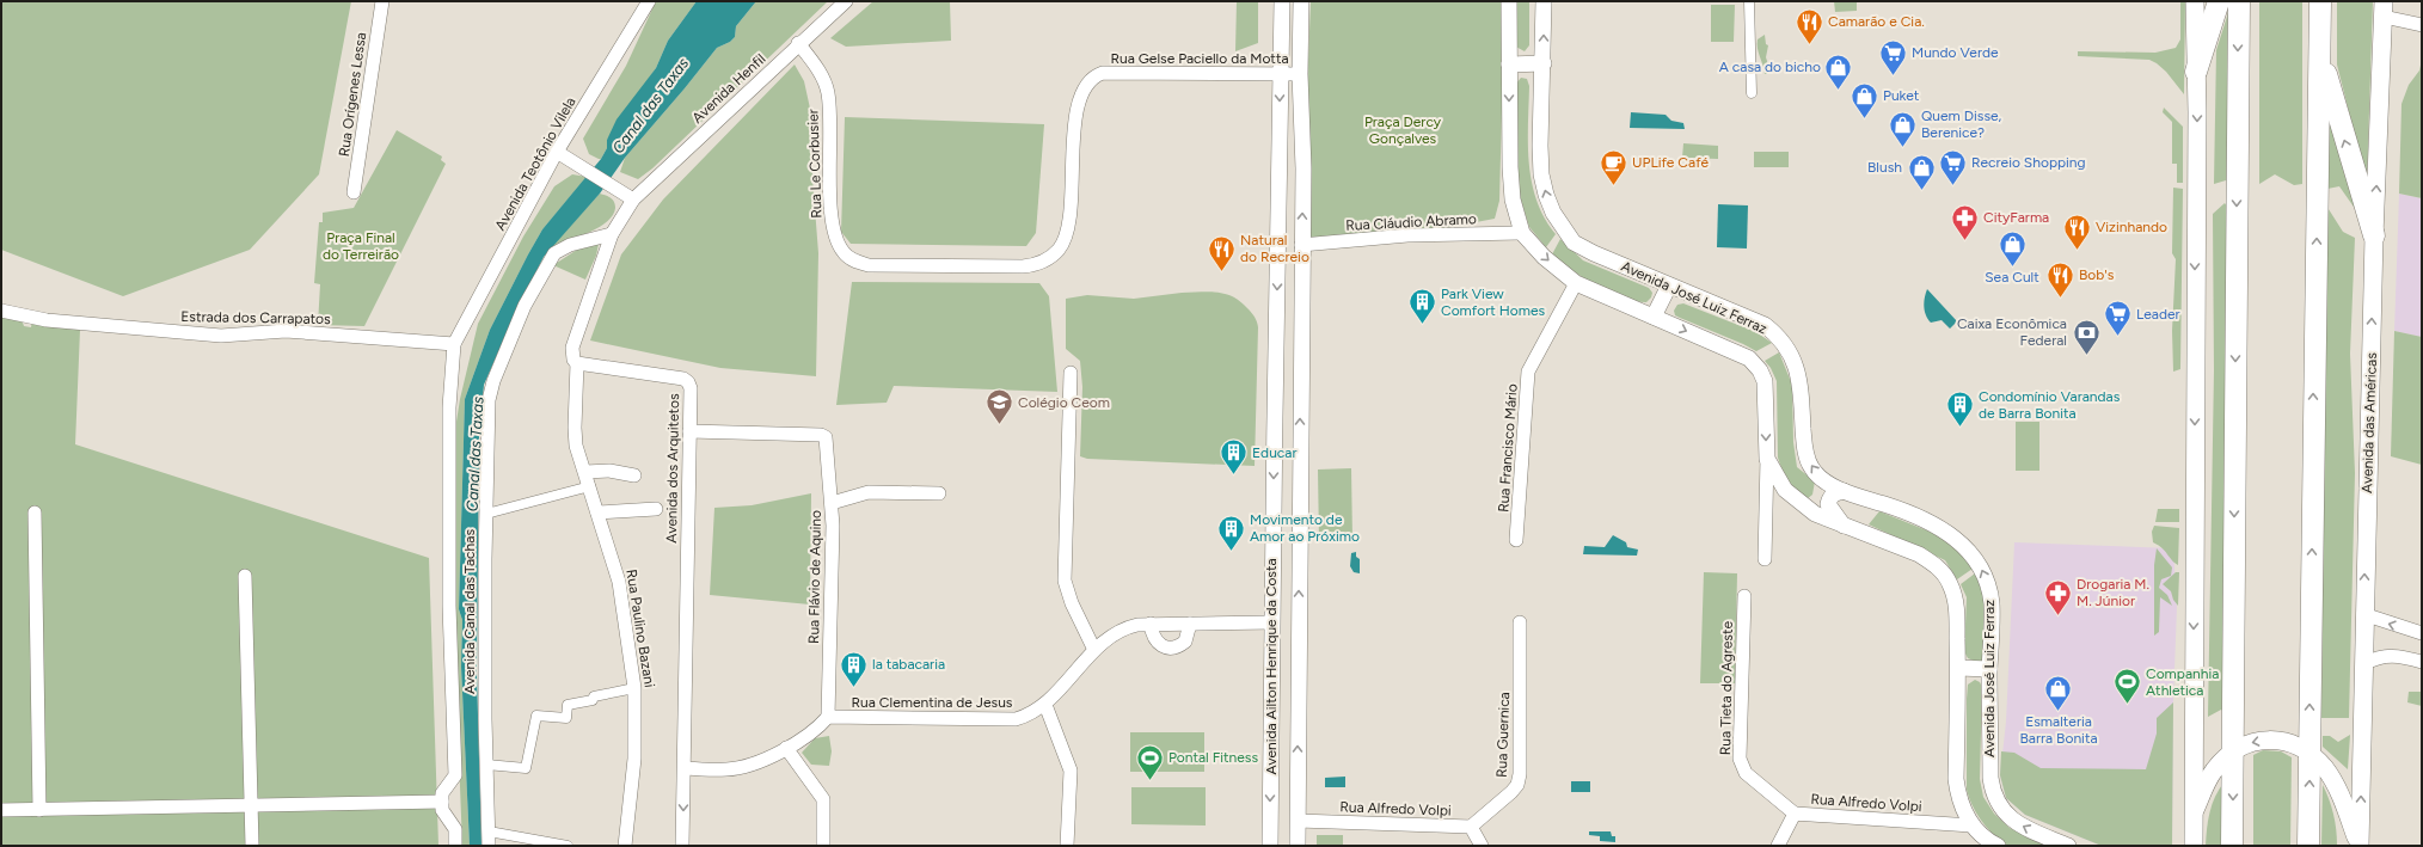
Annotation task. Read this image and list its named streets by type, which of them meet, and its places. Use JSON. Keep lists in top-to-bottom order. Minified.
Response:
{"streets":{"main road":["Avenida das Américas"],"street":["Rua Gelse Paciello da Motta","Avenida Henfil","Rua Orígenes Lessa","Avenida Teotônio Vilela","Rua Le Corbusier","Rua Cláudio Abramo","Avenida José Luiz Ferraz","Estrada dos Carrapatos","Rua Francisco Mário","Avenida dos Arquitetos","Rua Flávio de Aquino","Avenida Canal das Tachas","Rua Paulino Bazani","Avenida Ailton Henrique da Costa","Rua Tieta do Agreste","Rua Clementina de Jesus","Rua Guernica","Rua Alfredo Volpi"]},"crossings":[["Rua Gelse Paciello da Motta","Rua Le Corbusier"],["Rua Gelse Paciello da Motta","Avenida Ailton Henrique da Costa"],["Avenida Henfil","Rua Le Corbusier"],["Avenida Teotônio Vilela","Estrada dos Carrapatos"],["Rua Cláudio Abramo","Avenida Ailton Henrique da Costa"],["Avenida dos Arquitetos","Rua Flávio de Aquino"],["Avenida dos Arquitetos","Rua Paulino Bazani"],["Rua Flávio de Aquino","Rua Clementina de Jesus"],["Avenida Ailton Henrique da Costa","Rua Clementina de Jesus"],["Avenida Ailton Henrique da Costa","Rua Alfredo Volpi"],["Rua Tieta do Agreste","Rua Alfredo Volpi"],["Rua Guernica","Rua Alfredo Volpi"]],"one_way":["Avenida José Luiz Ferraz","Avenida das Américas"],"water":["Canal das Taxas"],"parks":["Praça Dercy Gonçalves","Praça Final do Terreirão"],"places":{"restaurant":["Camarão e Cia.","Vizinhando","Natural do Recreio","Bob's"],"supermarket":["Mundo Verde","Recreio Shopping","Leader"],"shop":["A casa do bicho","Puket","Quem Disse, Berenice?","Blush","Sea Cult","Esmalteria Barra Bonita"],"cafe":["UPLife Café"],"pharmacy":["CityFarma","Drogaria M. M. Júnior"],"building":["Park View Comfort Homes","Condomínio Varandas de Barra Bonita","Educar","Movimento de Amor ao Próximo","la tabacaria"],"bank":["Caixa Econômica Federal"],"school or university":["Colégio Ceom"],"sports":["Companhia Athletica","Pontal Fitness"]}}
